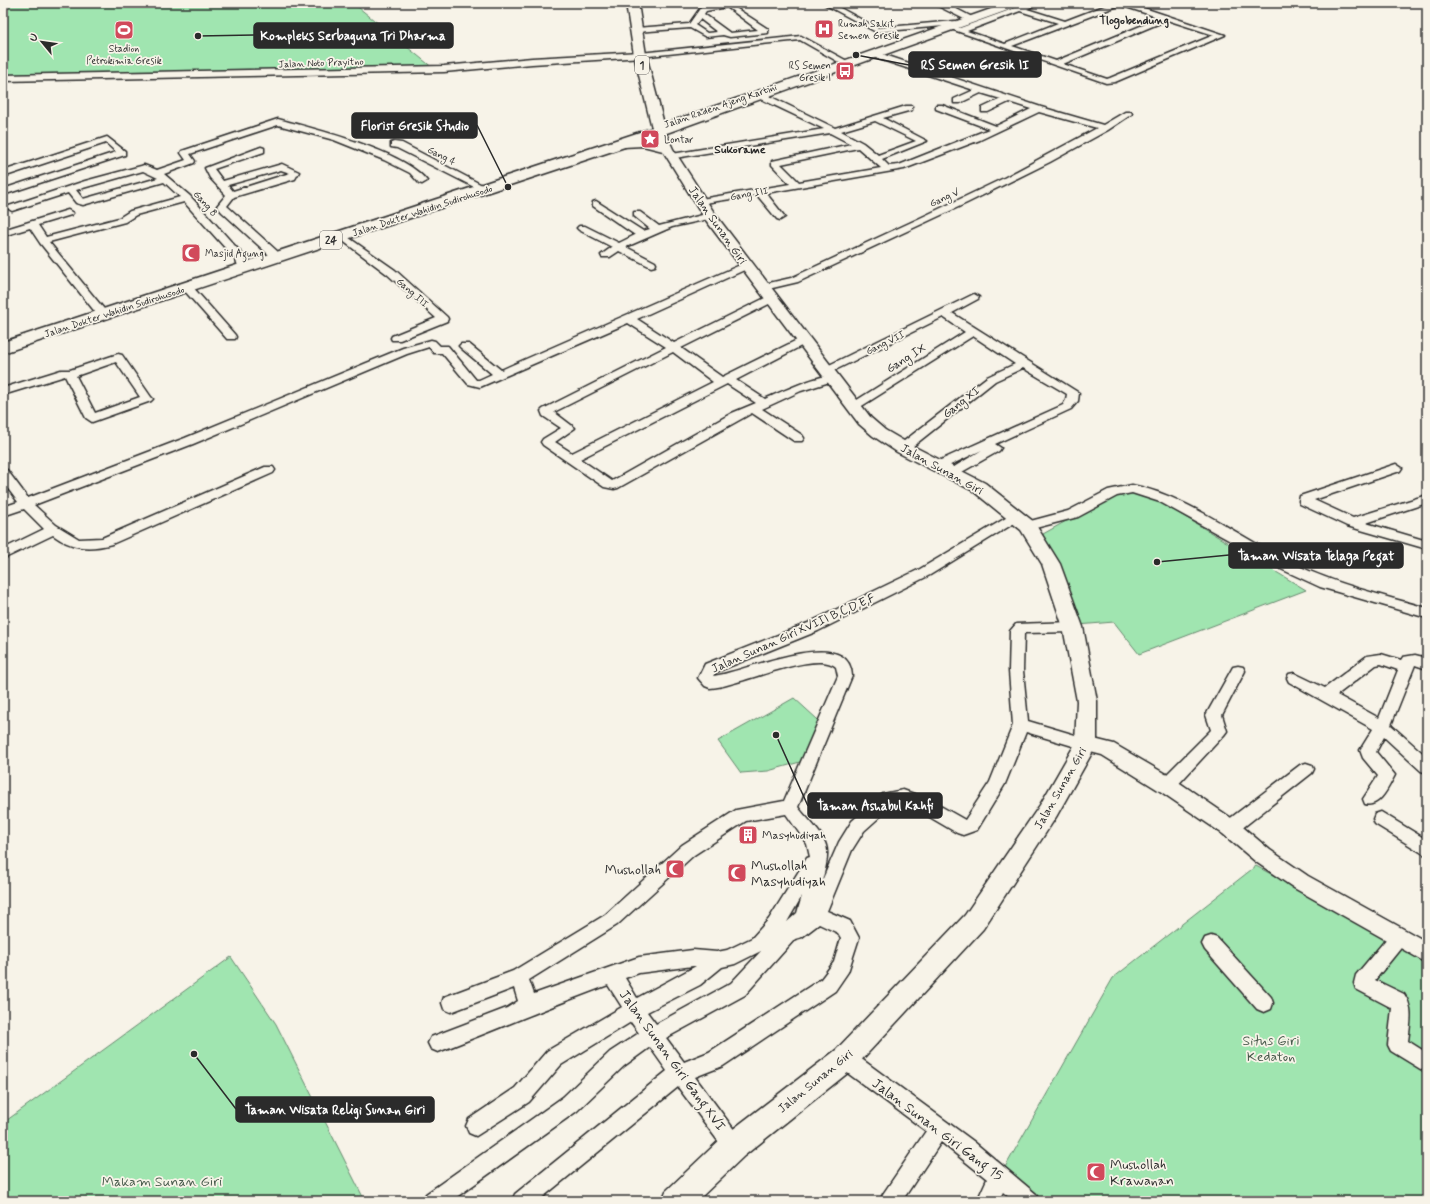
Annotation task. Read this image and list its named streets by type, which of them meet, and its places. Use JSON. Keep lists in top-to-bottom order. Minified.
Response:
{"streets":{"highway":["1","Jalan Raden Ajeng Kartini","Jalan Dokter Wahidin Sudirohusodo","24"],"main road":["Jalan Sunan Giri"],"street":["Jalan Noto Prayitno","Gang 4","Gang III","Gang V","Gang 8","Gang VII","Gang IX","Gang XI","Jalan Sunan Giri XVIII B,C,D,E,F","Jalan Sunan Giri Gang XVI","Jalan Sunan Giri Gang 15"]},"crossings":[["Jalan Noto Prayitno","1"],["1","Jalan Raden Ajeng Kartini"],["1","Jalan Dokter Wahidin Sudirohusodo"],["1","Jalan Sunan Giri"],["Jalan Raden Ajeng Kartini","Jalan Dokter Wahidin Sudirohusodo"],["Jalan Raden Ajeng Kartini","Jalan Sunan Giri"],["Gang 4","Jalan Dokter Wahidin Sudirohusodo"],["Gang III","Jalan Dokter Wahidin Sudirohusodo"],["Gang III","Jalan Sunan Giri"],["Gang V","Jalan Sunan Giri"],["Gang V","Gang VII"],["Gang 8","Jalan Dokter Wahidin Sudirohusodo"],["Jalan Dokter Wahidin Sudirohusodo","Jalan Sunan Giri"],["Jalan Sunan Giri","Gang VII"],["Jalan Sunan Giri","Gang IX"],["Jalan Sunan Giri","Gang XI"],["Jalan Sunan Giri","Jalan Sunan Giri XVIII B,C,D,E,F"],["Jalan Sunan Giri","Jalan Sunan Giri Gang XVI"],["Jalan Sunan Giri","Jalan Sunan Giri Gang 15"]],"districts":["Tlogobendung","Sukorame"],"parks":["Situs Giri Kedaton","Makam Sunan Giri"],"places":{"hospital":["Rumah Sakit Semen Gresik"],"sports":["Stadion Petrokimia Gresik"],"other":["Kompleks Serbaguna Tri Dharma","RS Semen Gresik II","Florist Gresik Studio","Taman Wisata Telaga Pegat","Taman Ashabul Kahfi","Taman Wisata Religi Sunan Giri"],"bus stop":["RS Semen Gresik I"],"place":["Lontar"],"mosque":["Masjid Agung","Mushollah","Mushollah Masyhudiyah","Mushollah Krawanan"],"building":["Masyhudiyah"]},"north":"top left"}
